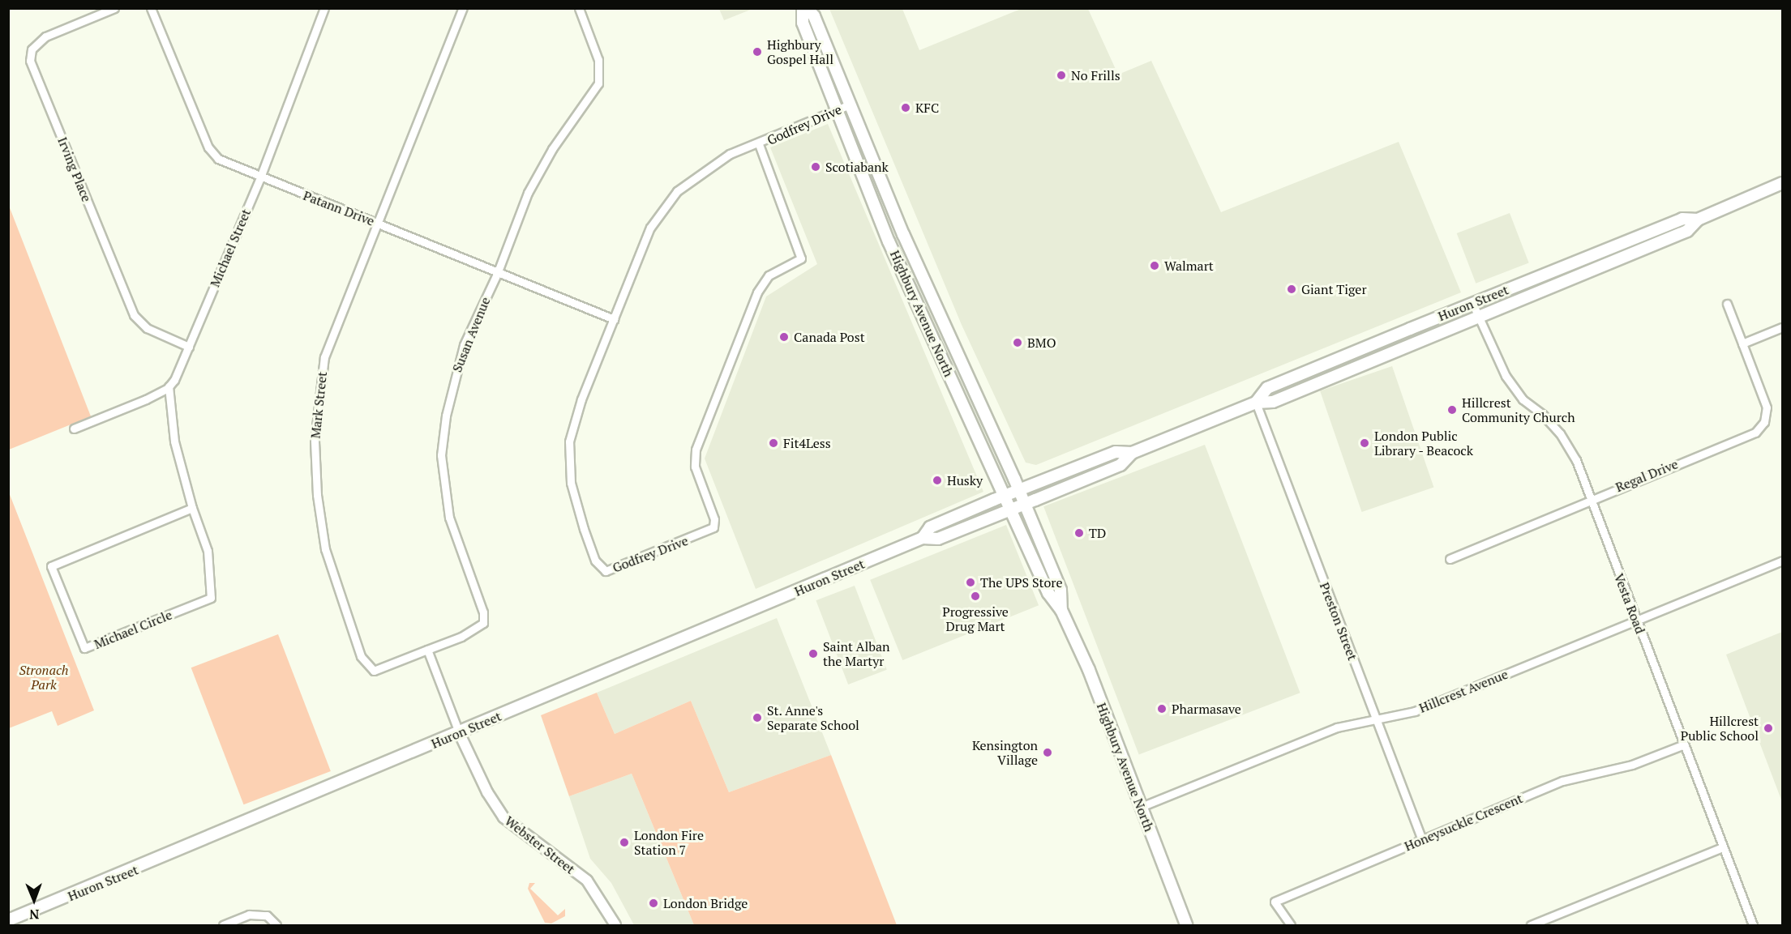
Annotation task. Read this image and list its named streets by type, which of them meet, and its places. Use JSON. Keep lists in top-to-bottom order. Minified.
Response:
{"streets":{"main road":["Huron Street","Highbury Avenue North"],"street":["Godfrey Drive","Irving Place","Patann Drive","Michael Street","Susan Avenue","Mark Street","Regal Drive","Vesta Road","Preston Street","Michael Circle","Hillcrest Avenue","Honeysuckle Crescent","Webster Street"]},"crossings":[["Godfrey Drive","Patann Drive"],["Godfrey Drive","Highbury Avenue North"],["Irving Place","Michael Street"],["Patann Drive","Michael Street"],["Patann Drive","Susan Avenue"],["Patann Drive","Mark Street"],["Michael Street","Michael Circle"],["Huron Street","Highbury Avenue North"],["Huron Street","Vesta Road"],["Huron Street","Preston Street"],["Huron Street","Webster Street"],["Highbury Avenue North","Hillcrest Avenue"],["Susan Avenue","Mark Street"],["Regal Drive","Vesta Road"],["Vesta Road","Hillcrest Avenue"],["Vesta Road","Honeysuckle Crescent"],["Preston Street","Hillcrest Avenue"],["Preston Street","Honeysuckle Crescent"]],"parks":["Stronach Park"],"places":["Highbury Gospel Hall","No Frills","KFC","Scotiabank","Walmart","Giant Tiger","Canada Post","BMO","Hillcrest Community Church","Fit4Less","London Public Library - Beacock","Husky","TD","The UPS Store","Progressive Drug Mart","Saint Alban the Martyr","Pharmasave","St. Anne's Separate School","Hillcrest Public School","Kensington Village","London Fire Station 7","London Bridge"],"north":"bottom"}
